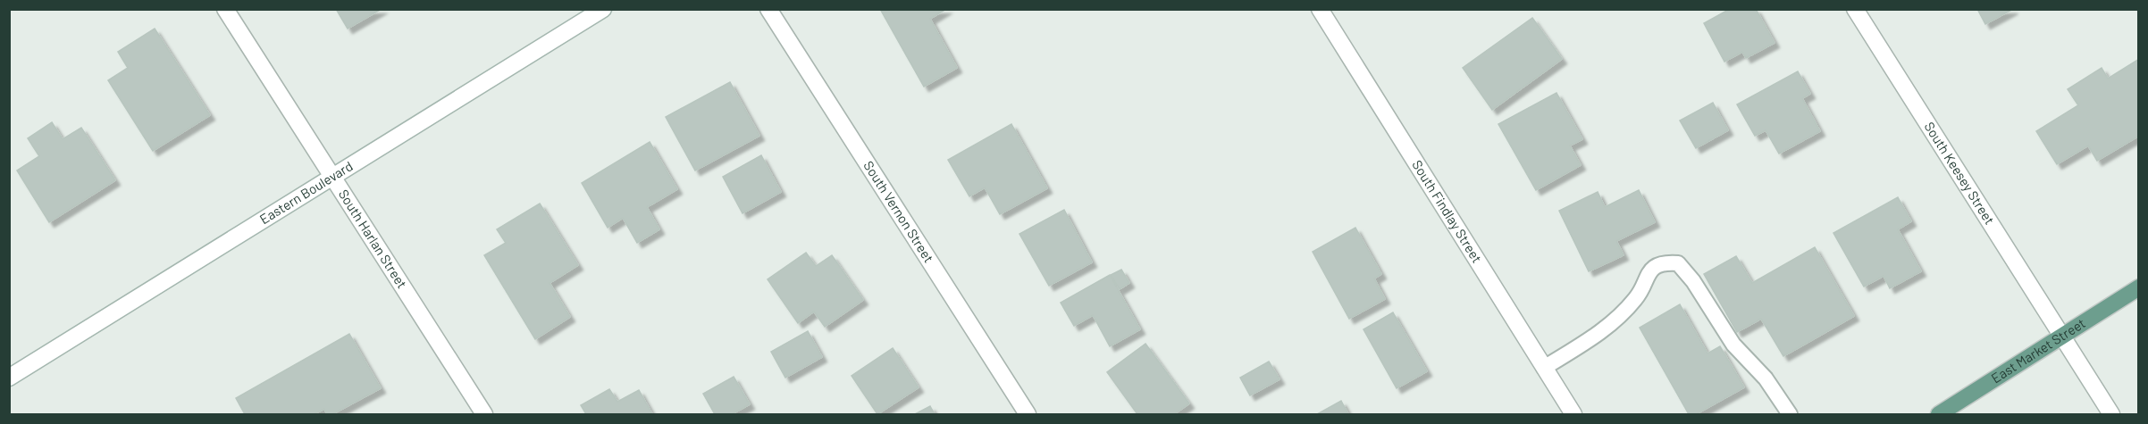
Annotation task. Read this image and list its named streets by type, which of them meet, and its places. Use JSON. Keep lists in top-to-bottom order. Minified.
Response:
{"streets":{"main road":["East Market Street"],"street":["South Keesey Street","Eastern Boulevard","South Vernon Street","South Findlay Street","South Harlan Street"]},"crossings":[["South Keesey Street","East Market Street"],["Eastern Boulevard","South Harlan Street"]]}
